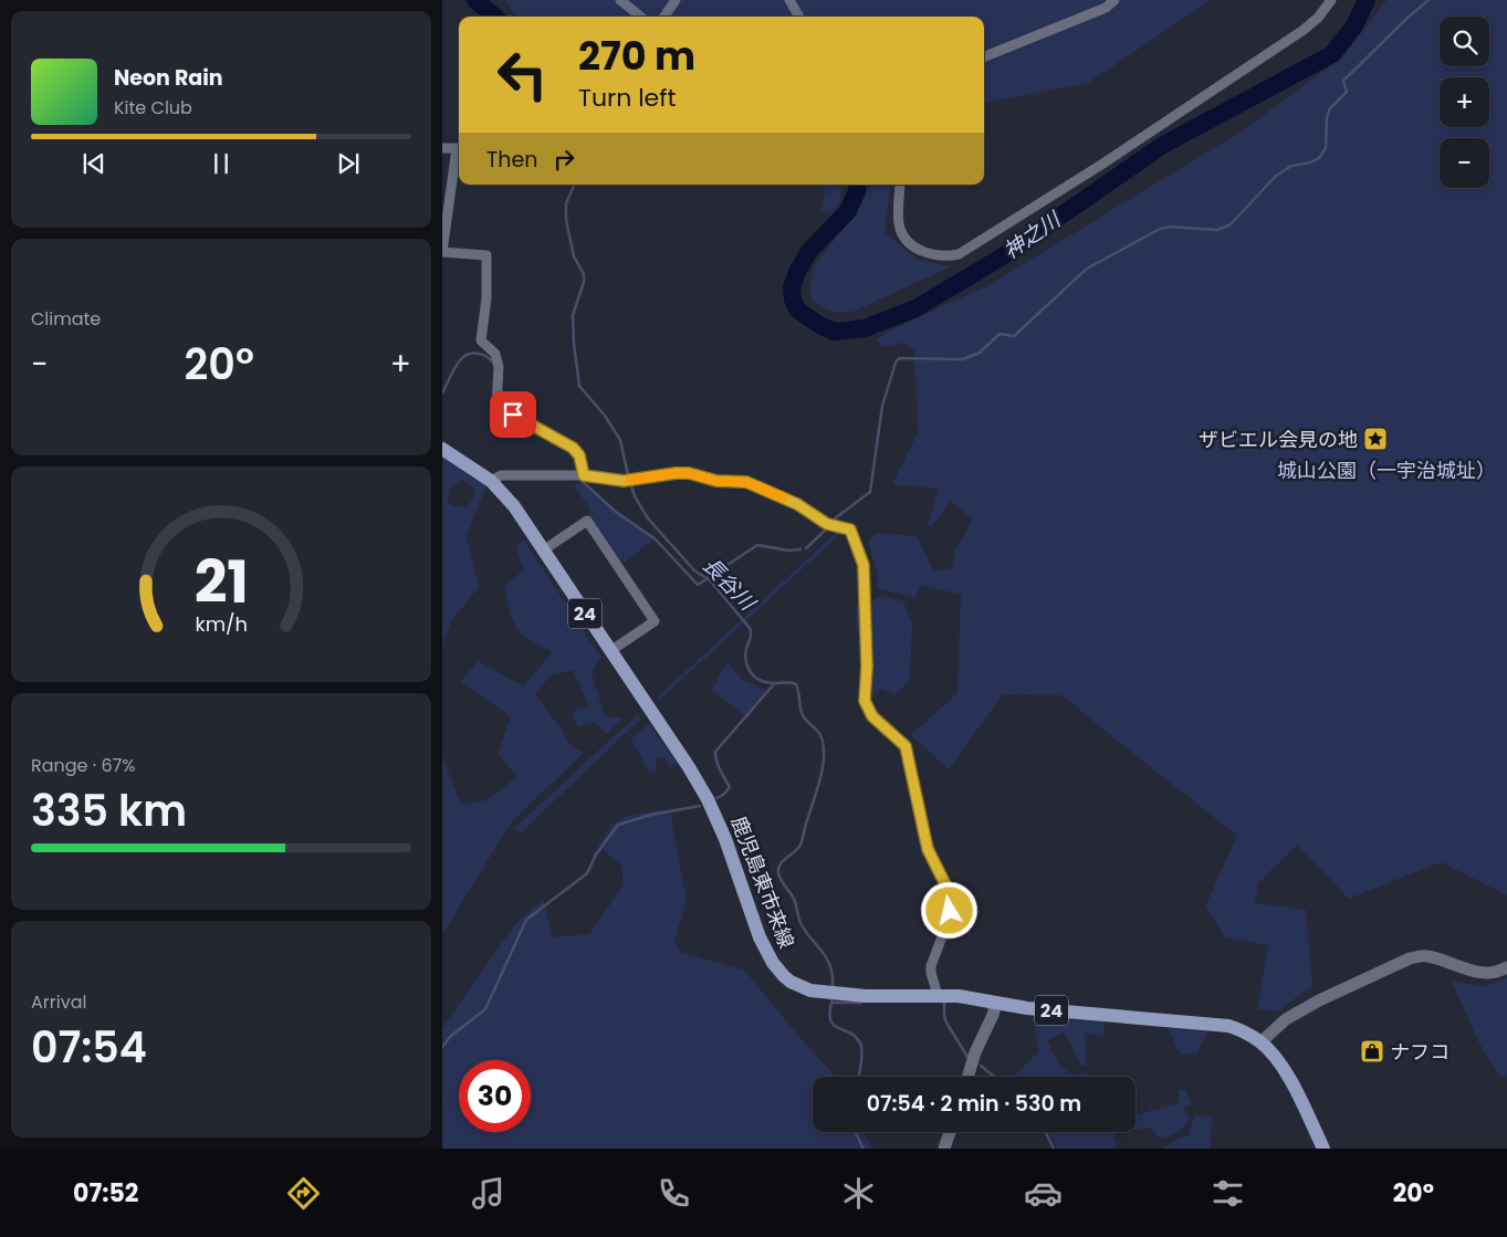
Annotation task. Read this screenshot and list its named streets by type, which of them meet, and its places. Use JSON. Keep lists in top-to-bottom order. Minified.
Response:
{"streets":{"main road":["24","鹿児島東市来線"]},"water":["神之川","長谷川"],"parks":["城山公園（一宇治城址）"],"places":{"place":["ザビエル会見の地"],"shop":["ナフコ"]},"page":{"map_buttons":["+","−"],"turn":["270 m","Turn left"],"song":["Neon Rain","Kite Club"],"then":"Then","tile":["Climate",["Range · 67%","335 km"],["Arrival","07:54"]],"heat":["−","20°","+"],"limit":"30","trip":"07:54 · 2 min · 530 m","tabs":["07:52","20°"],"gauge":["21","km/h"]}}
